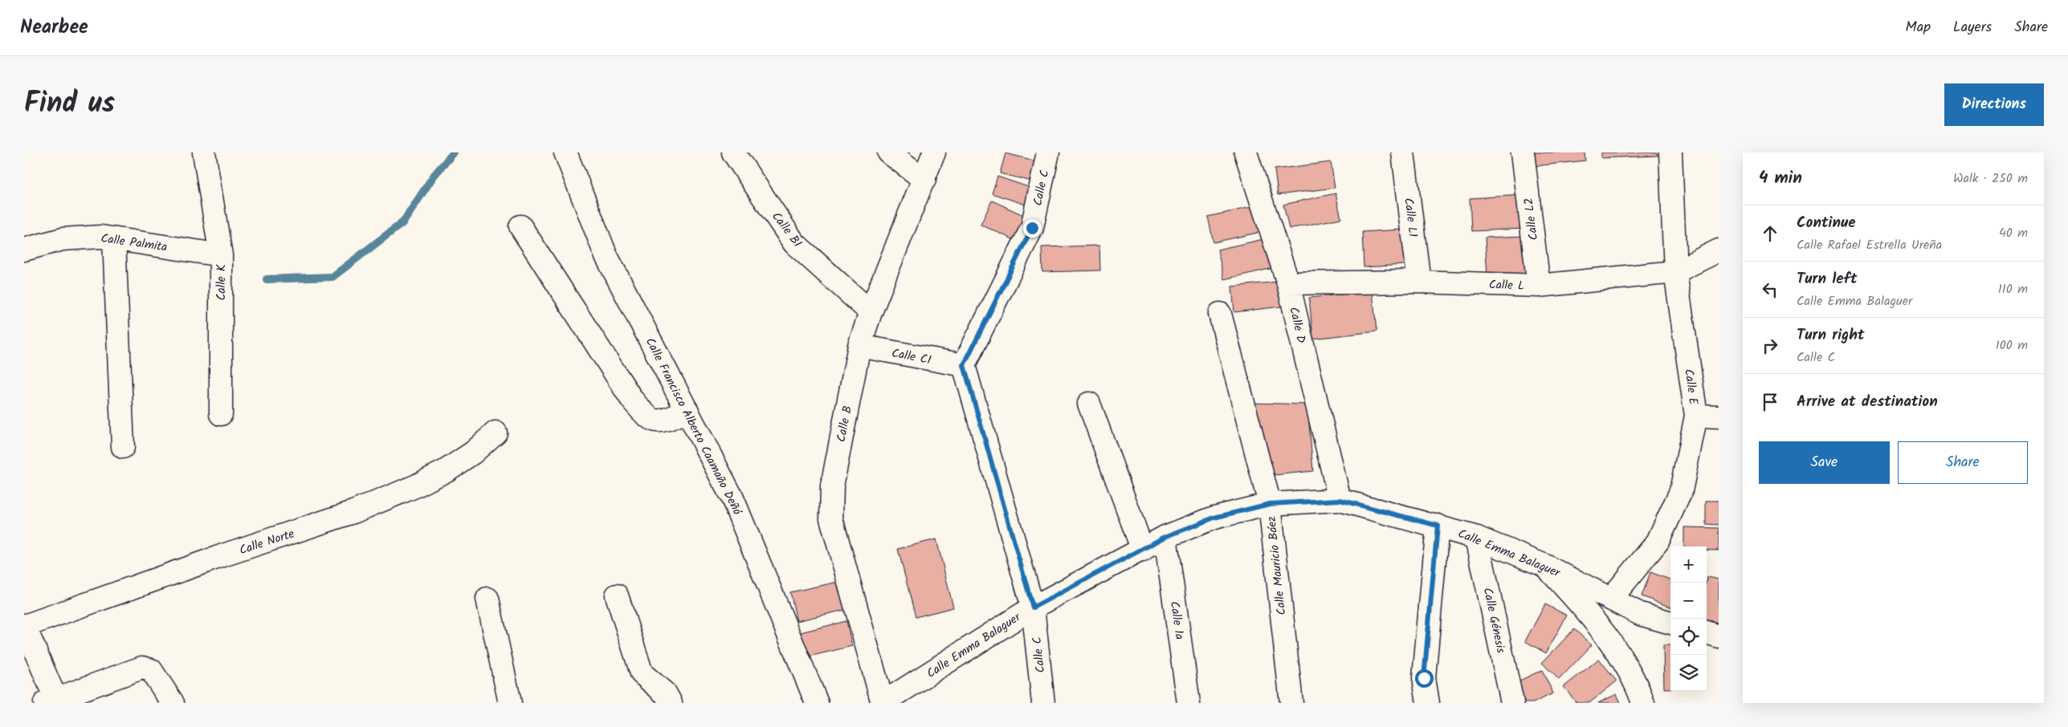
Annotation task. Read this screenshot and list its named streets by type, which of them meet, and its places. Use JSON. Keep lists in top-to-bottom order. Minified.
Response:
{"streets":{"street":["Calle C","Calle L1","Calle L2","Calle B1","Calle Palmita","Calle K","Calle L","Calle D","Calle C1","Calle E","Calle B","Calle Francisco Alberto Caamaño Deñó","Calle Norte","Calle Emma Balaguer","Calle Mauricio Báez","Calle 1a","Calle Génesis"]},"crossings":[["Calle C","Calle C1"],["Calle C","Calle Emma Balaguer"],["Calle L1","Calle L"],["Calle L2","Calle L"],["Calle B1","Calle B"],["Calle Palmita","Calle K"],["Calle L","Calle D"],["Calle L","Calle E"],["Calle D","Calle Emma Balaguer"],["Calle C1","Calle B"],["Calle E","Calle Emma Balaguer"],["Calle B","Calle Emma Balaguer"],["Calle Emma Balaguer","Calle Mauricio Báez"],["Calle Emma Balaguer","Calle 1a"],["Calle Emma Balaguer","Calle Génesis"]],"page":{"header":"Nearbee","nav":["Map","Layers","Share"],"title":"Find us","buttons":["Directions",["Save","Share"]],"heading":["4 min","Walk · 250 m"],"list":[["Continue","Calle Rafael Estrella Ureña","40 m"],["Turn left","Calle Emma Balaguer","110 m"],["Turn right","Calle C","100 m"],"Arrive at destination"],"map_buttons":["+","−"]}}
